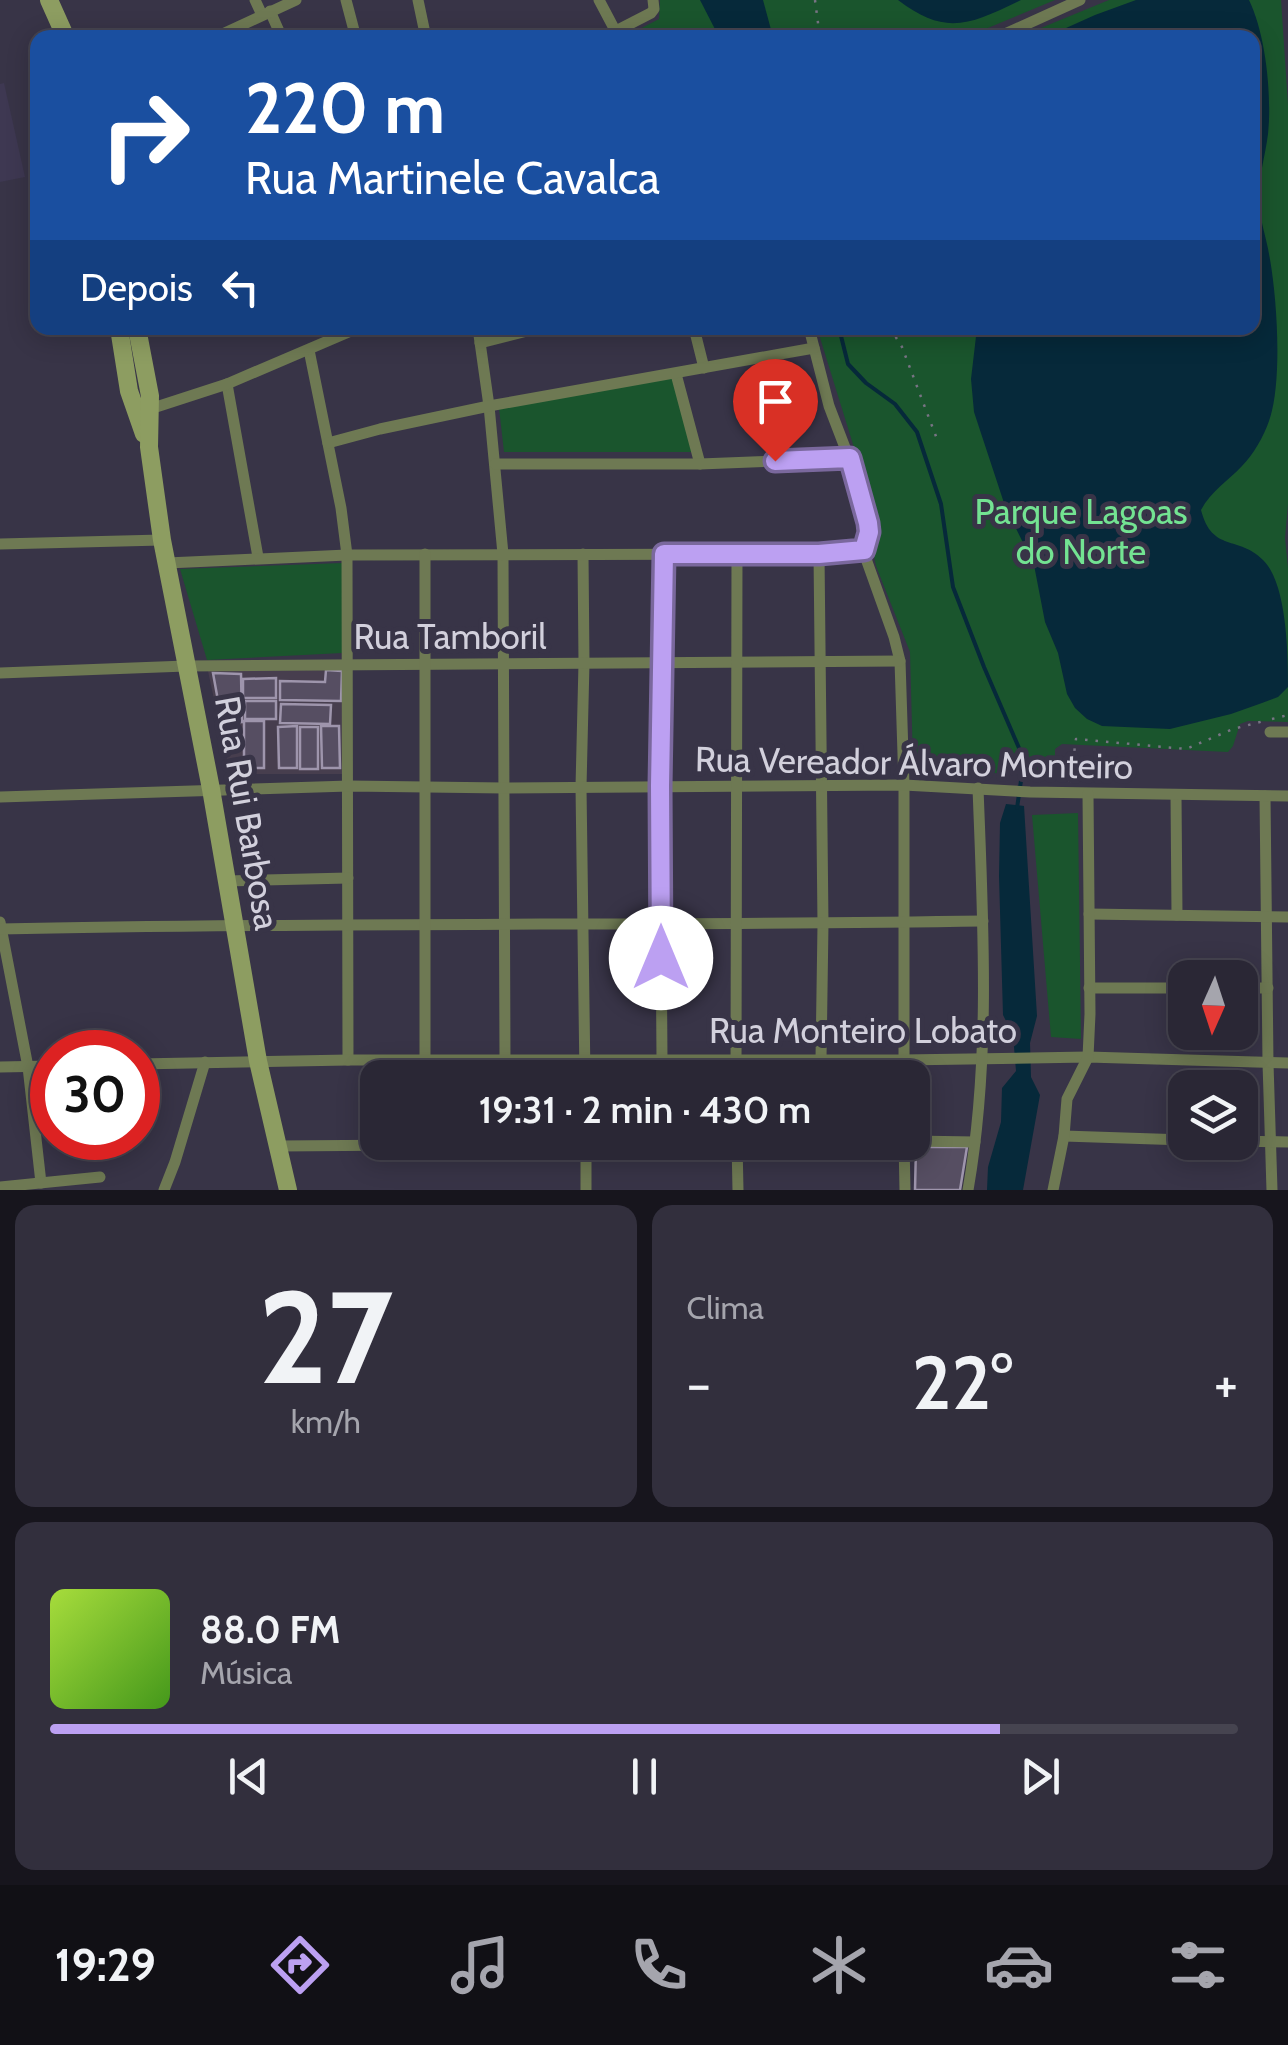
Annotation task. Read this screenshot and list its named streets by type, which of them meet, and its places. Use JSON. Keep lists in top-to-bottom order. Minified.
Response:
{"streets":{"street":["Rua Tamboril","Rua Vereador Álvaro Monteiro","Rua Rui Barbosa","Rua Monteiro Lobato"]},"crossings":[["Rua Tamboril","Rua Rui Barbosa"],["Rua Vereador Álvaro Monteiro","Rua Rui Barbosa"],["Rua Rui Barbosa","Rua Monteiro Lobato"]],"parks":["Parque Lagoas do Norte"],"north":"bottom","page":{"turn":["220 m","Rua Martinele Cavalca"],"then":"Depois","limit":"30","trip":"19:31 · 2 min · 430 m","tile":[["27","km/h"],"Clima"],"heat":["−","22°","+"],"song":["88.0 FM","Música"],"tabs":"19:29"}}
